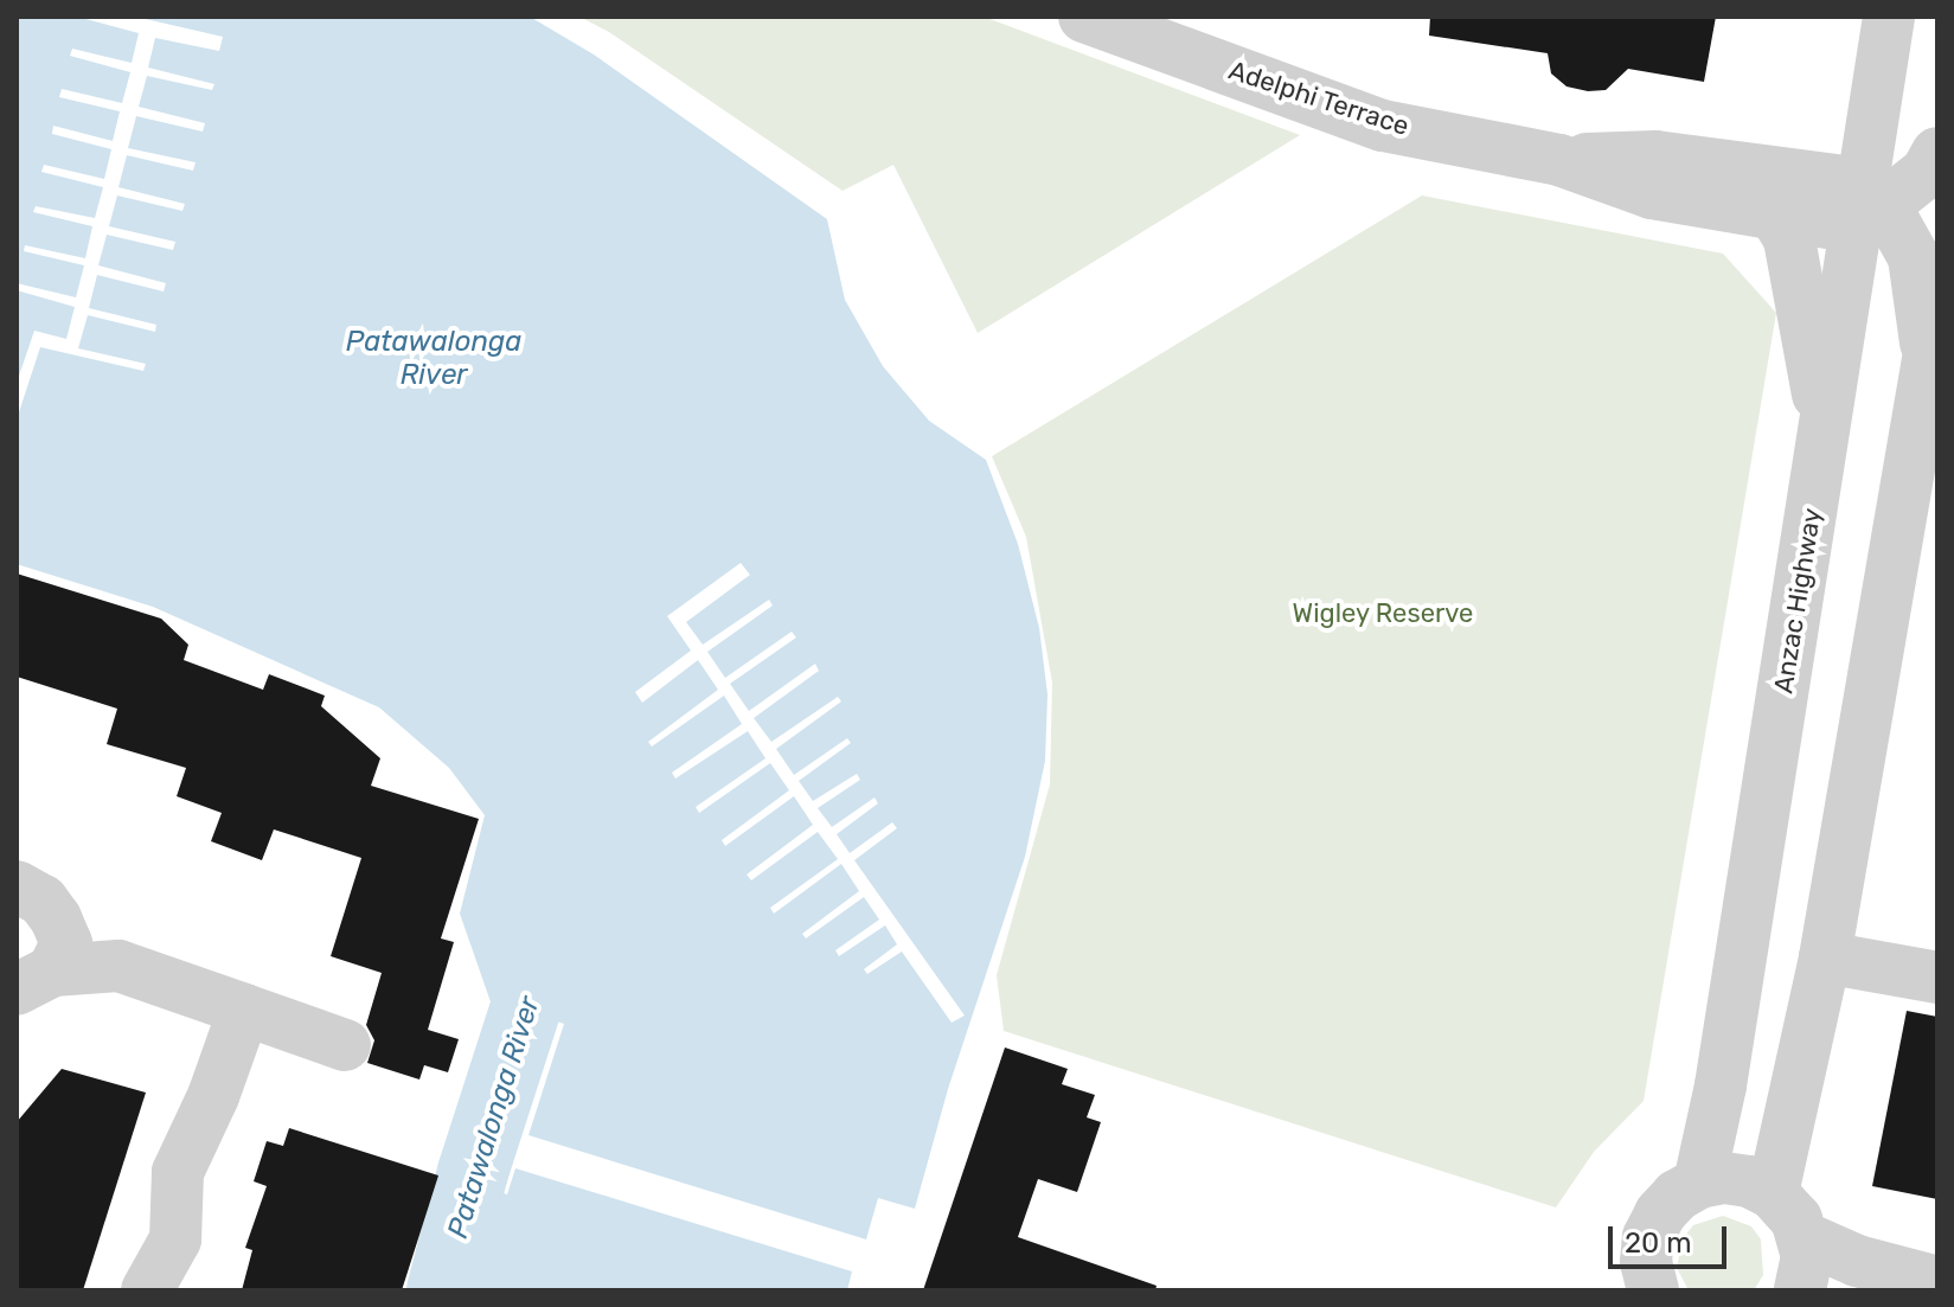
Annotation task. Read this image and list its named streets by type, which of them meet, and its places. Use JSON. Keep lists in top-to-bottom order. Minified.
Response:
{"streets":{"street":["Adelphi Terrace","Anzac Highway"]},"crossings":[["Adelphi Terrace","Anzac Highway"]],"water":["Patawalonga River"],"parks":["Wigley Reserve"],"scale_bar":"20 m"}
